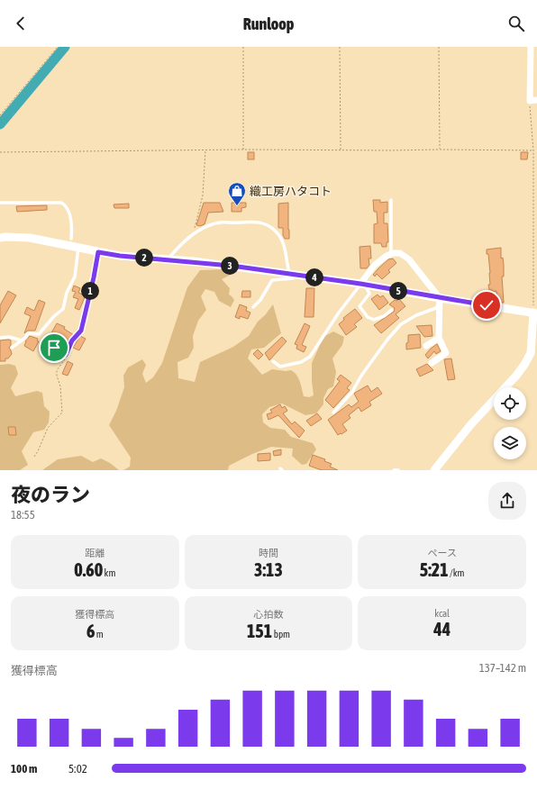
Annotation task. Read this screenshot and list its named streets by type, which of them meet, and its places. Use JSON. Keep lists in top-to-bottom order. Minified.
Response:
{"places":{"shop":["織工房ハタコト"]},"page":{"header":"Runloop","pins":["2","3","4","1","5"],"heading":["夜のラン","18:55"],"stats":[["距離","0.60 km"],["時間","3:13"],["ペース","5:21 /km"],["獲得標高","6 m"],["心拍数","151 bpm"],["kcal","44"]],"chart":["獲得標高","137–142 m"],"list":[{"name":"100 m","note":"5:02"}]}}
